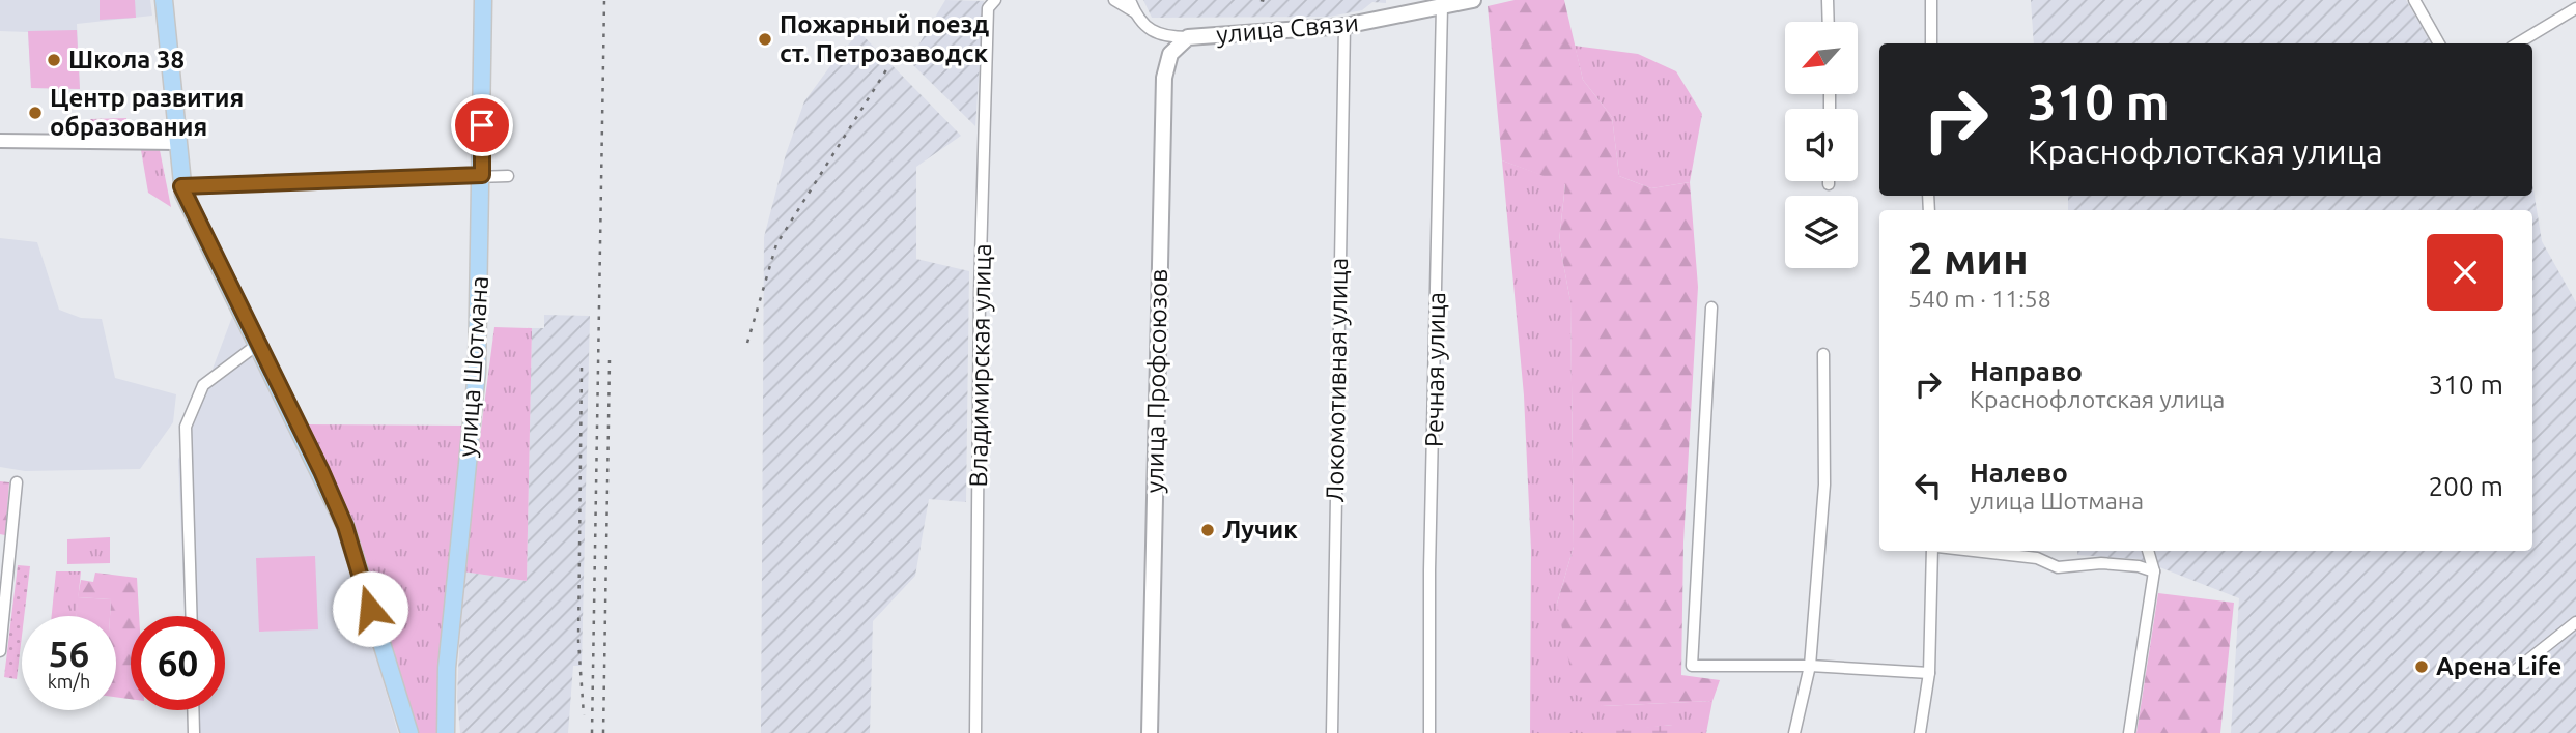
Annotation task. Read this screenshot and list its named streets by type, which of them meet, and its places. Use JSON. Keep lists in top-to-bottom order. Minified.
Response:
{"streets":{"main road":["улица Связи","улица Шотмана","улица Профсоюзов"],"street":["Владимирская улица","Речная улица","Локомотивная улица"]},"crossings":[["улица Связи","Речная улица"],["улица Связи","Локомотивная улица"],["улица Связи","улица Профсоюзов"]],"places":["Пожарный поезд ст. Петрозаводск","Школа 38","Центр развития образования","Лучик","Арена Life"],"north":"bottom left","page":{"turn":["310 m","Краснофлотская улица"],"heading":["2 мин","540 m · 11:58"],"list":[{"name":"Направо","note":"Краснофлотская улица","value":"310 m"},{"name":"Налево","note":"улица Шотмана","value":"200 m"}],"speed":"56 km/h","limit":"60"}}
